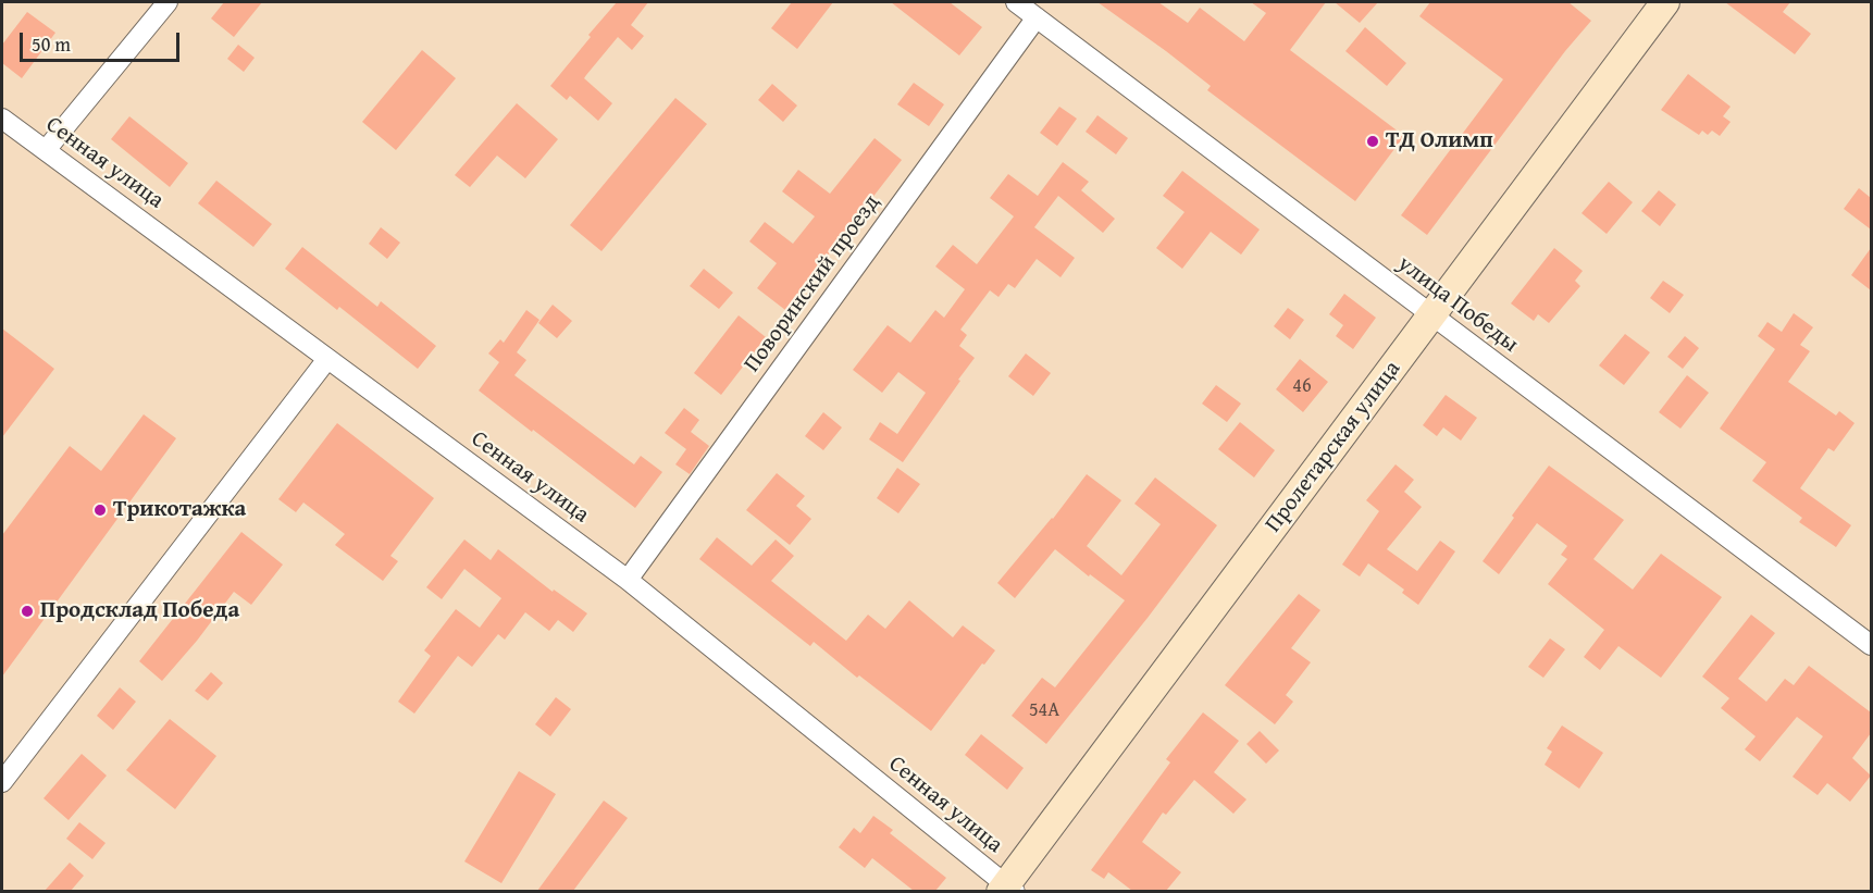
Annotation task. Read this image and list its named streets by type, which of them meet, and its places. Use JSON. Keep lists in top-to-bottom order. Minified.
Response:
{"streets":{"street":["Сенная улица","Поворинский проезд","улица Победы","Пролетарская улица"]},"crossings":[["Сенная улица","Поворинский проезд"],["Сенная улица","Пролетарская улица"],["Поворинский проезд","улица Победы"],["улица Победы","Пролетарская улица"]],"places":["ТД Олимп","Трикотажка","Продсклад Победа"],"house_numbers":["46","54А"],"scale_bar":"50 m"}
